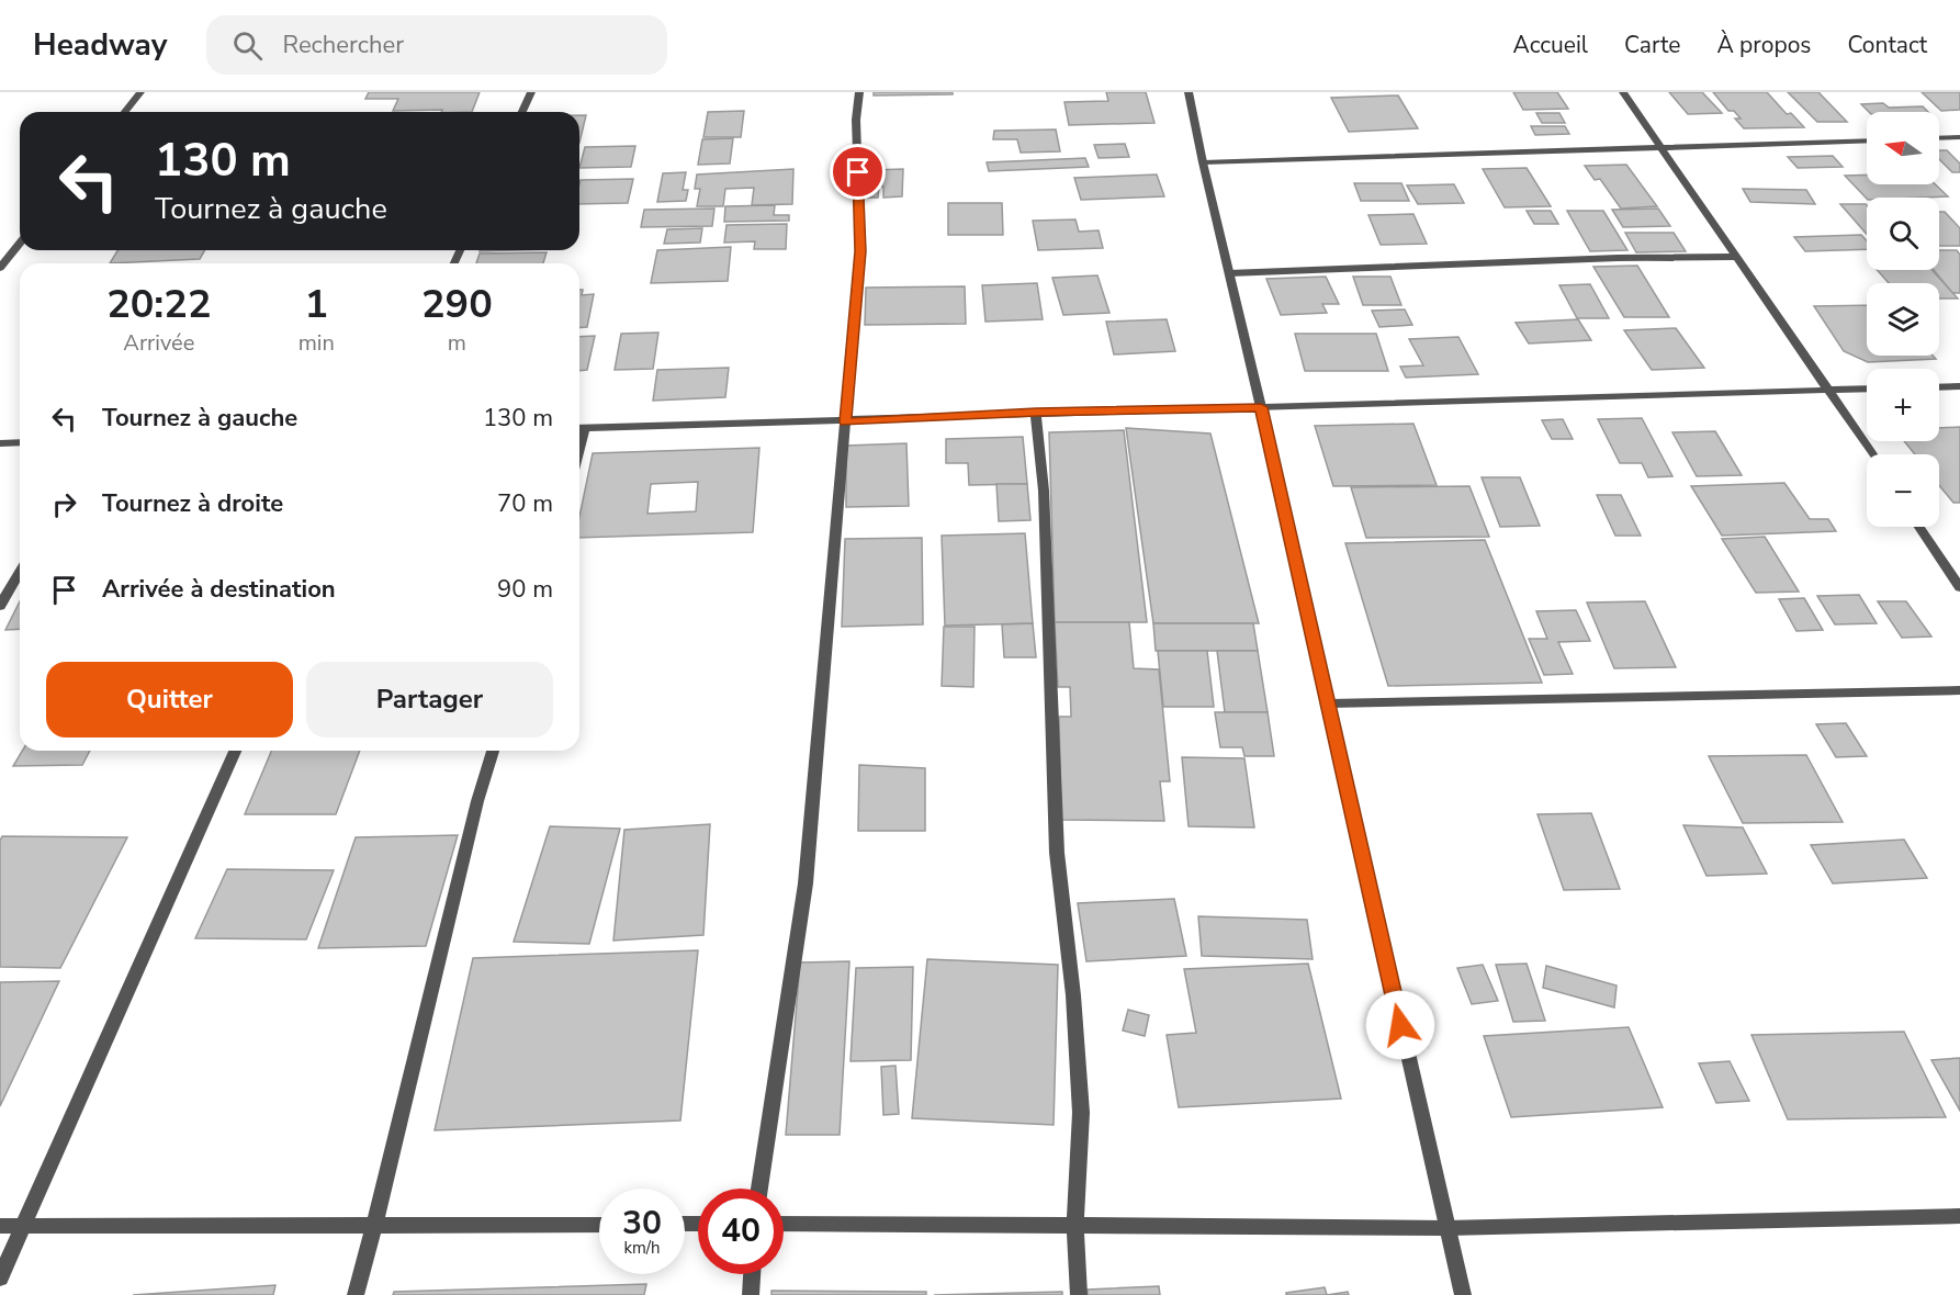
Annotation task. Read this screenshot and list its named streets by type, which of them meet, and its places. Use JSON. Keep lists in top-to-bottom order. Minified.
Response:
{"north":"left","page":{"header":"Headway","search":"Rechercher","nav":["Accueil","Carte","À propos","Contact"],"map_buttons":["+","−"],"turn":["130 m","Tournez à gauche"],"eta":["20:22","Arrivée","1","min","290","m"],"list":[{"name":"Tournez à gauche","value":"130 m"},{"name":"Tournez à droite","value":"70 m"},{"name":"Arrivée à destination","value":"90 m"}],"buttons":["Quitter","Partager"],"speed":"30 km/h","limit":"40"}}
